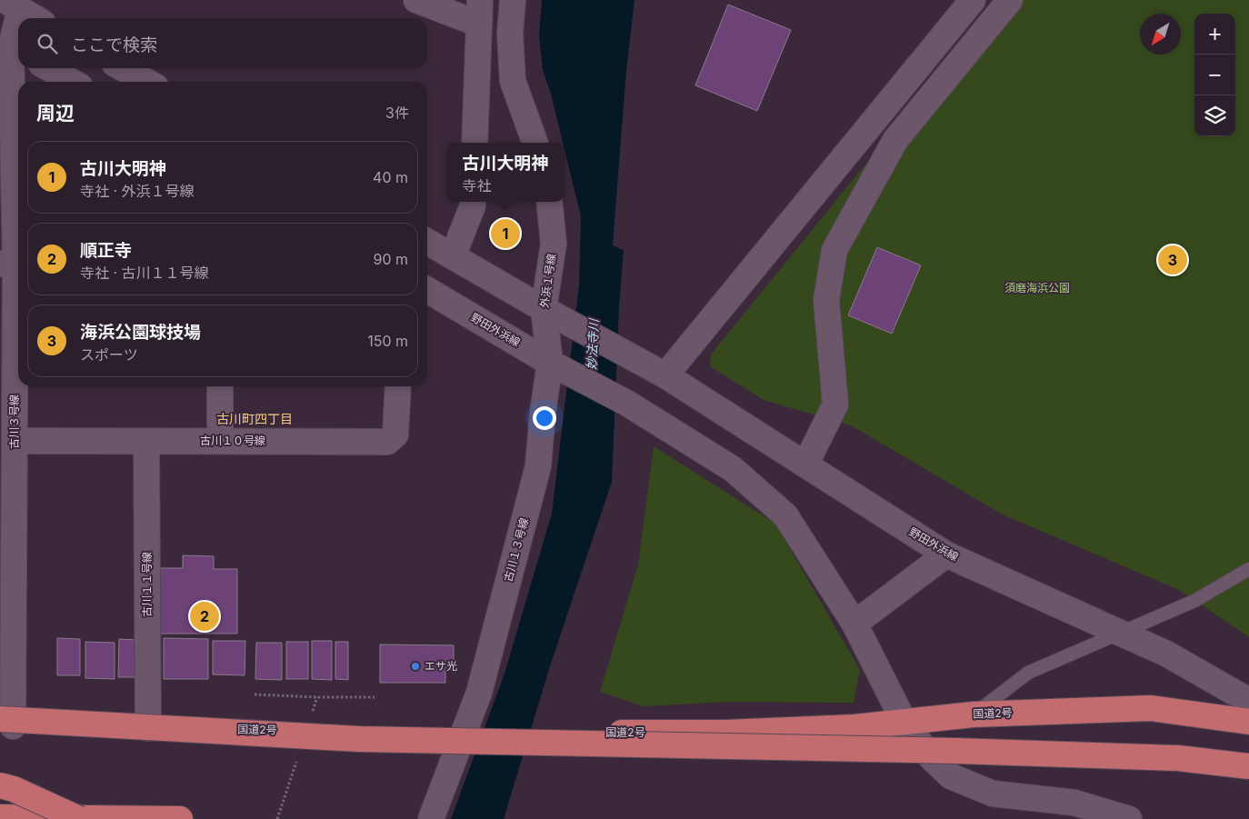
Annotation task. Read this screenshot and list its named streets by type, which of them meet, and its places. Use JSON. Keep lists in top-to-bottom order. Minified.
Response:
{"streets":{"highway":["国道2号"],"street":["外浜１号線","野田外浜線","古川３号線","古川１０号線","古川１３号線","古川１１号線"]},"crossings":[["外浜１号線","野田外浜線"],["外浜１号線","古川１３号線"],["野田外浜線","古川１３号線"],["古川３号線","古川１０号線"],["古川３号線","国道2号"],["古川１０号線","古川１１号線"],["古川１３号線","国道2号"],["古川１１号線","国道2号"]],"districts":["古川町四丁目"],"water":["妙法寺川"],"parks":["須磨海浜公園"],"places":["エサ光"],"north":"bottom left","page":{"map_buttons":["+","−"],"search":"ここで検索","heading":["周辺","3件"],"list":[{"mark":"1","name":"古川大明神","note":"寺社 · 外浜１号線","value":"40 m"},{"mark":"2","name":"順正寺","note":"寺社 · 古川１１号線","value":"90 m"},{"mark":"3","name":"海浜公園球技場","note":"スポーツ","value":"150 m"}],"popup":["古川大明神","寺社"],"pins":["1","3","2"]}}
